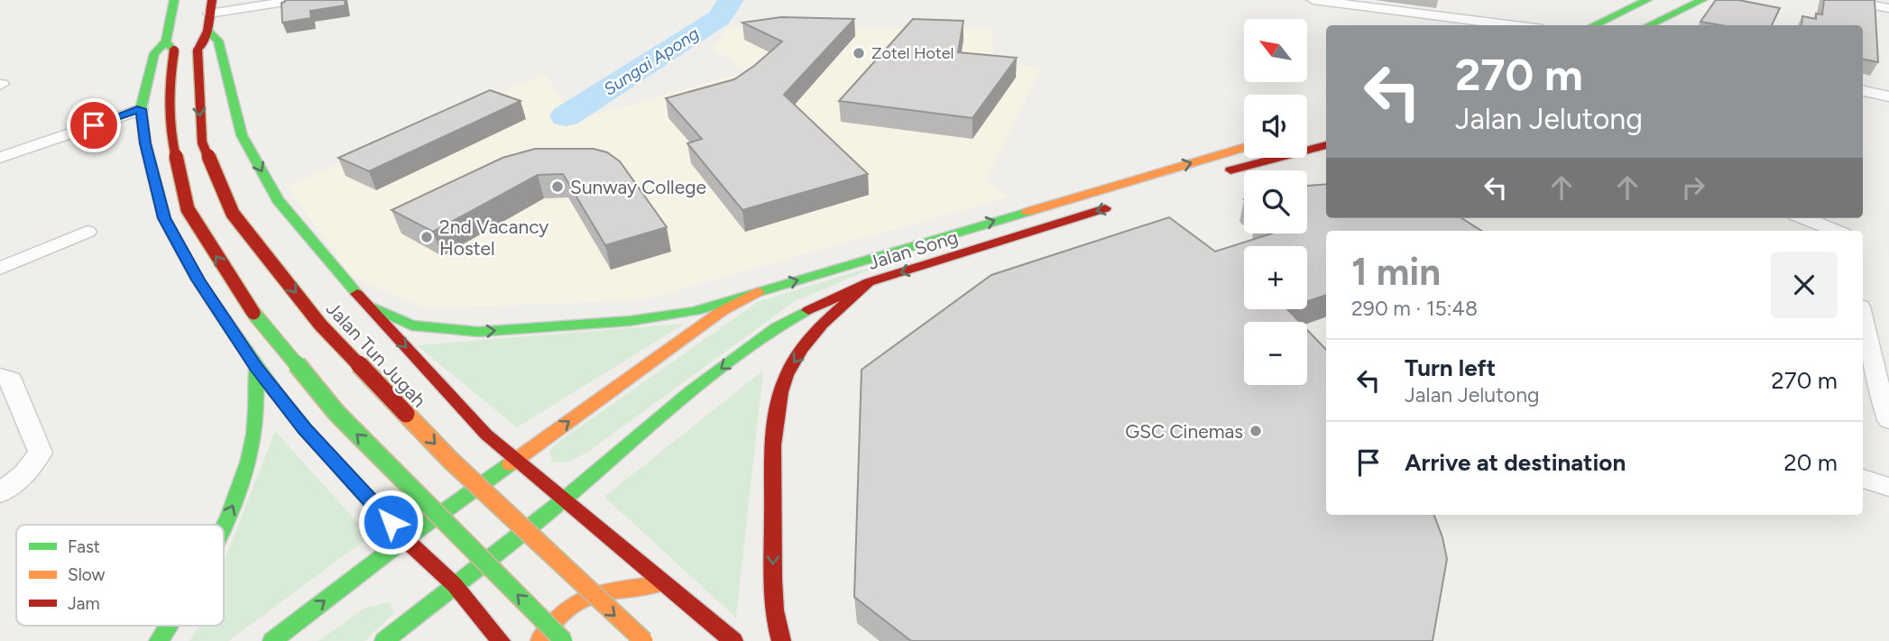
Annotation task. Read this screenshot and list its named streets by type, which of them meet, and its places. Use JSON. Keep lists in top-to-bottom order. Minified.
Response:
{"streets":{"main road":["Jalan Song","Jalan Tun Jugah"]},"crossings":[["Jalan Song","Jalan Tun Jugah"]],"water":["Sungai Apong"],"places":["Zotel Hotel","Sunway College","2nd Vacancy Hostel","GSC Cinemas"],"legend":["Fast","Slow","Jam"],"north":"top left","page":{"map_buttons":["+","−"],"turn":["270 m","Jalan Jelutong"],"heading":["1 min","290 m · 15:48"],"list":[{"name":"Turn left","note":"Jalan Jelutong","value":"270 m"},{"name":"Arrive at destination","value":"20 m"}]}}
